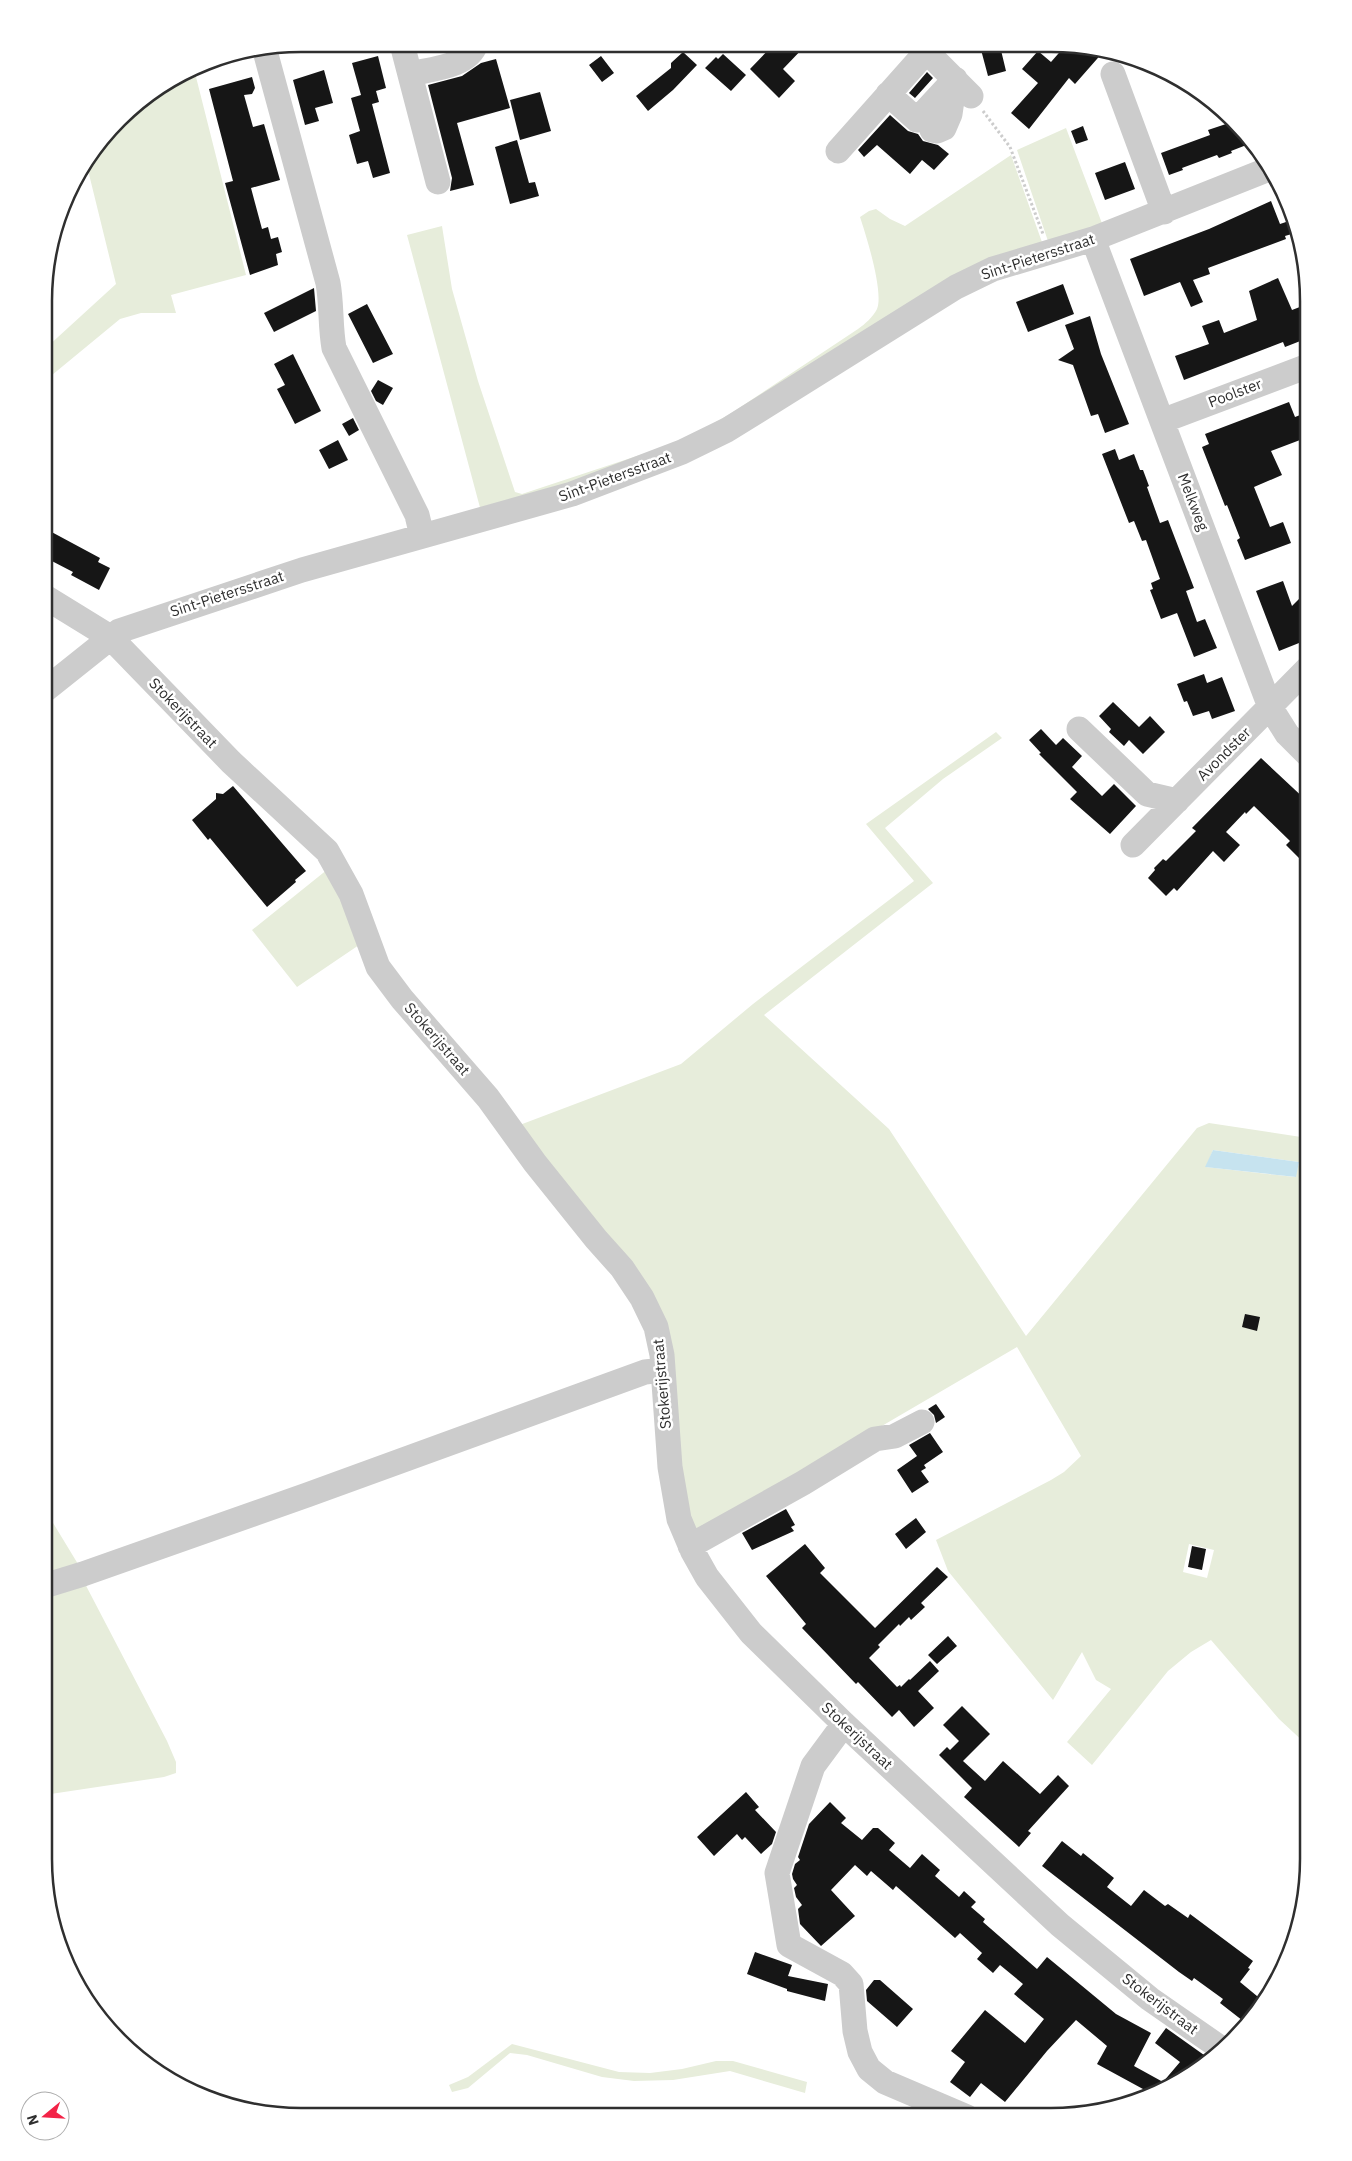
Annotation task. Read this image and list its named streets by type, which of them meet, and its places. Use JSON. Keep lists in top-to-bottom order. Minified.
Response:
{"streets":{"street":["Sint-Pietersstraat","Poolster","Melkweg","Stokerijstraat","Avondster"]},"crossings":[["Sint-Pietersstraat","Melkweg"],["Sint-Pietersstraat","Stokerijstraat"],["Poolster","Melkweg"],["Melkweg","Avondster"]],"north":"left"}
